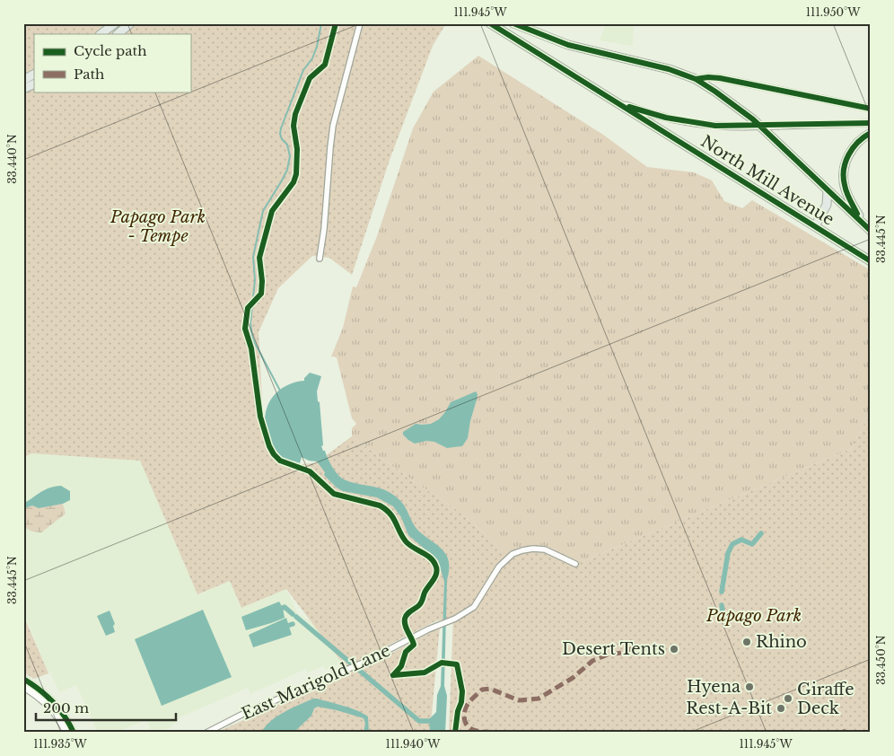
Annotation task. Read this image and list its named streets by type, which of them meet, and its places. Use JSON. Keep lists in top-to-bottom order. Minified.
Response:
{"streets":{"main road":["North Mill Avenue"],"street":["East Marigold Lane"]},"parks":["Papago Park - Tempe","Papago Park"],"places":["Rhino","Desert Tents","Hyena","Giraffe Deck","Rest-A-Bit"],"legend":["Cycle path","Path"],"scale_bar":"200 m","coordinates":["111.945°W","111.950°W","33.440°N","33.445°N","33.450°N","111.935°W","111.940°W"]}
